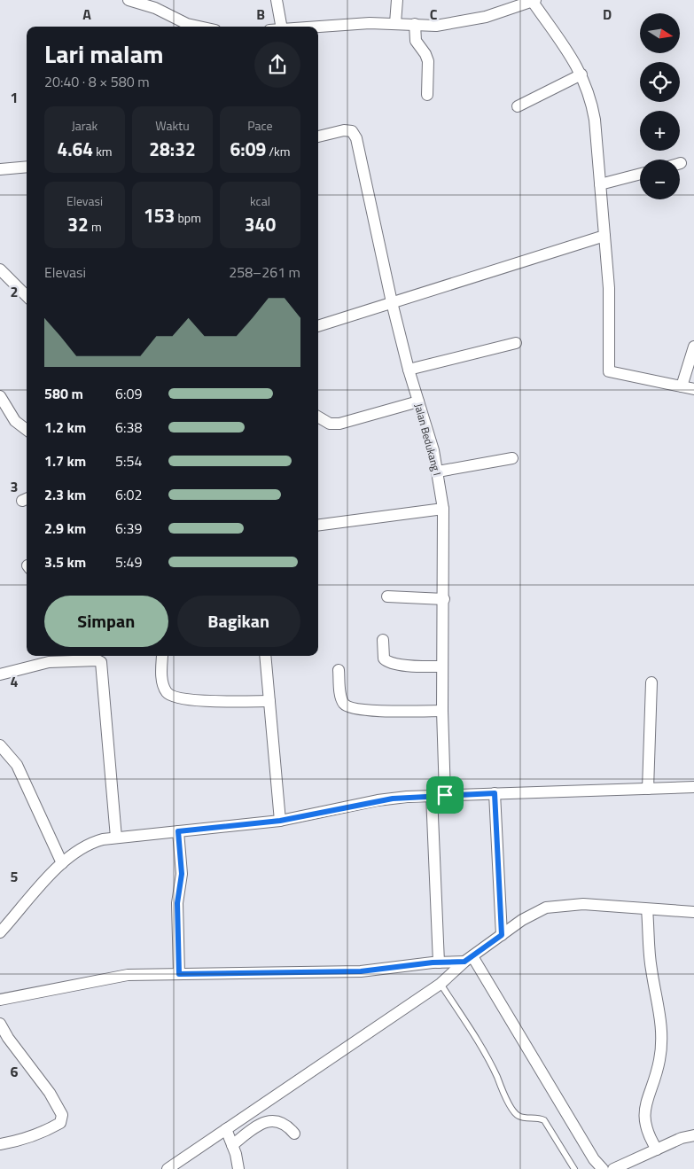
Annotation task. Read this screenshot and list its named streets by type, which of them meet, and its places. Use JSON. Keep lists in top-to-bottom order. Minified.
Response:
{"streets":{"street":["Jalan Bedukang I"]},"north":"right","page":{"map_buttons":["+","−"],"heading":["Lari malam","20:40 · 8 × 580 m"],"stats":[["Jarak","4.64 km"],["Waktu","28:32"],["Pace","6:09 /km"],["Elevasi","32 m"],["153 bpm"],["kcal","340"]],"chart":["Elevasi","258–261 m"],"list":[{"name":"580 m","note":"6:09"},{"name":"1.2 km","note":"6:38"},{"name":"1.7 km","note":"5:54"},{"name":"2.3 km","note":"6:02"},{"name":"2.9 km","note":"6:39"},{"name":"3.5 km","note":"5:49"}],"buttons":["Simpan","Bagikan"]},"grid":{"columns":["A","B","C","D"],"rows":["1","2","3","4","5","6"]}}
